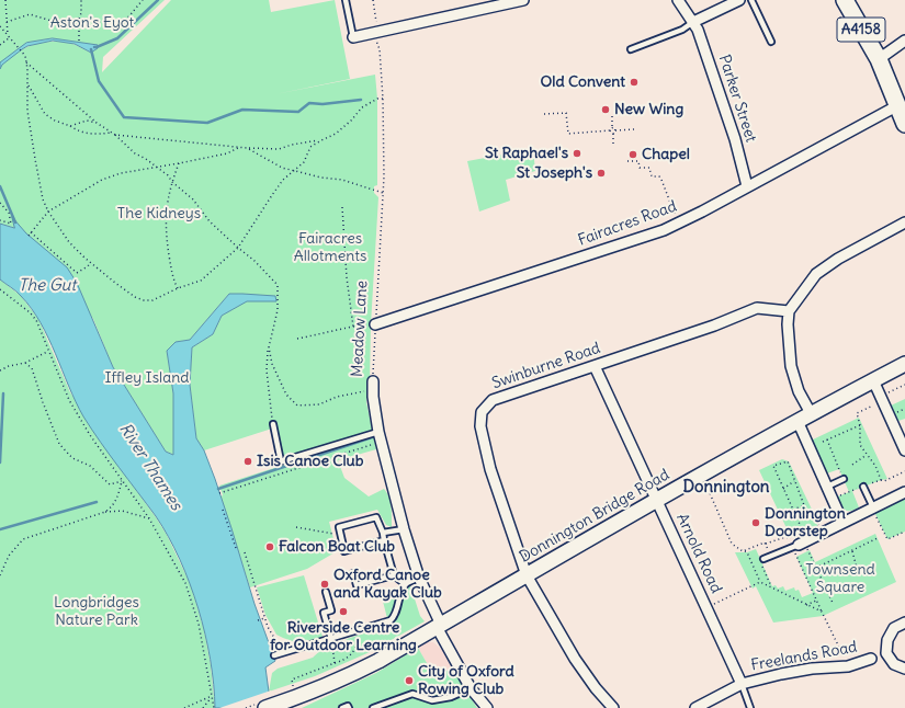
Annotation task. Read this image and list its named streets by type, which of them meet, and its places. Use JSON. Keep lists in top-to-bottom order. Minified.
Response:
{"streets":{"main road":["A4158","Donnington Bridge Road"],"street":["Parker Street","Fairacres Road","Meadow Lane","Swinburne Road","Arnold Road","Freelands Road"]},"crossings":[["A4158","Fairacres Road"],["Parker Street","Fairacres Road"],["Fairacres Road","Meadow Lane"],["Meadow Lane","Donnington Bridge Road"],["Swinburne Road","Donnington Bridge Road"],["Swinburne Road","Arnold Road"],["Donnington Bridge Road","Arnold Road"],["Arnold Road","Freelands Road"]],"districts":["Donnington"],"water":["The Gut","River Thames"],"parks":["Aston's Eyot","The Kidneys","Fairacres Allotments","Iffley Island","Townsend Square","Longbridges Nature Park"],"places":["Old Convent","New Wing","St Raphael's","Chapel","St Joseph's","Isis Canoe Club","Donnington Doorstep","Falcon Boat Club","Oxford Canoe and Kayak Club","Riverside Centre for Outdoor Learning","City of Oxford Rowing Club"]}
